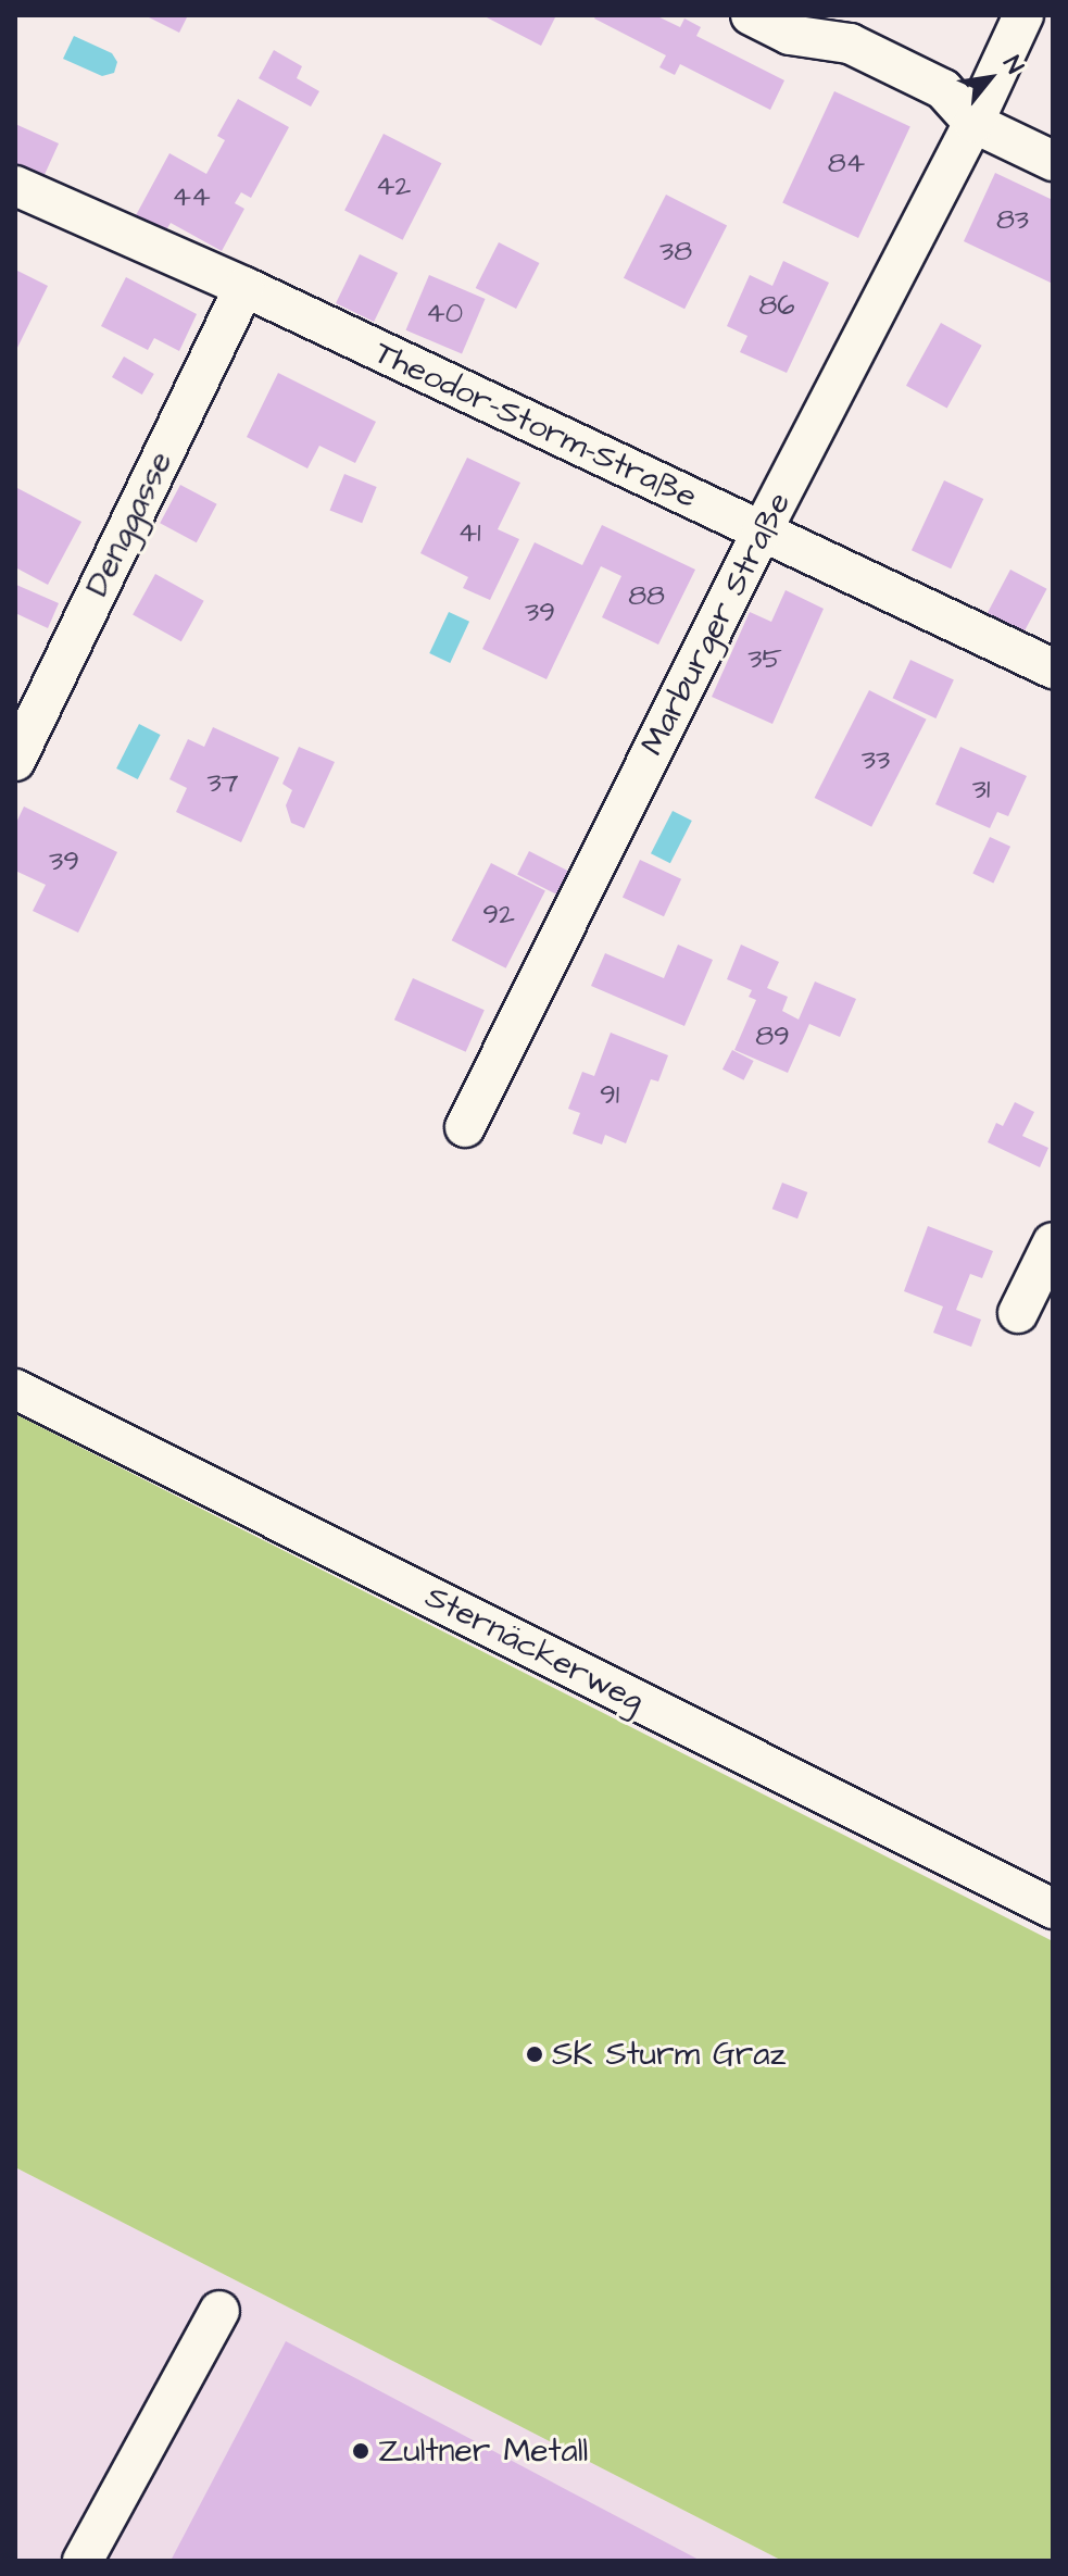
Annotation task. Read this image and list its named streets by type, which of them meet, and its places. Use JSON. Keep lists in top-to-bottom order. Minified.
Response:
{"streets":{"street":["Theodor-Storm-Straße","Denggasse","Marburger Straße","Sternäckerweg"]},"crossings":[["Theodor-Storm-Straße","Denggasse"],["Theodor-Storm-Straße","Marburger Straße"]],"places":["SK Sturm Graz","Zultner Metall"],"house_numbers":["84","42","44","83","38","86","40","41","88","39","35","33","37","31","39","92","89","91"],"north":"top right"}
